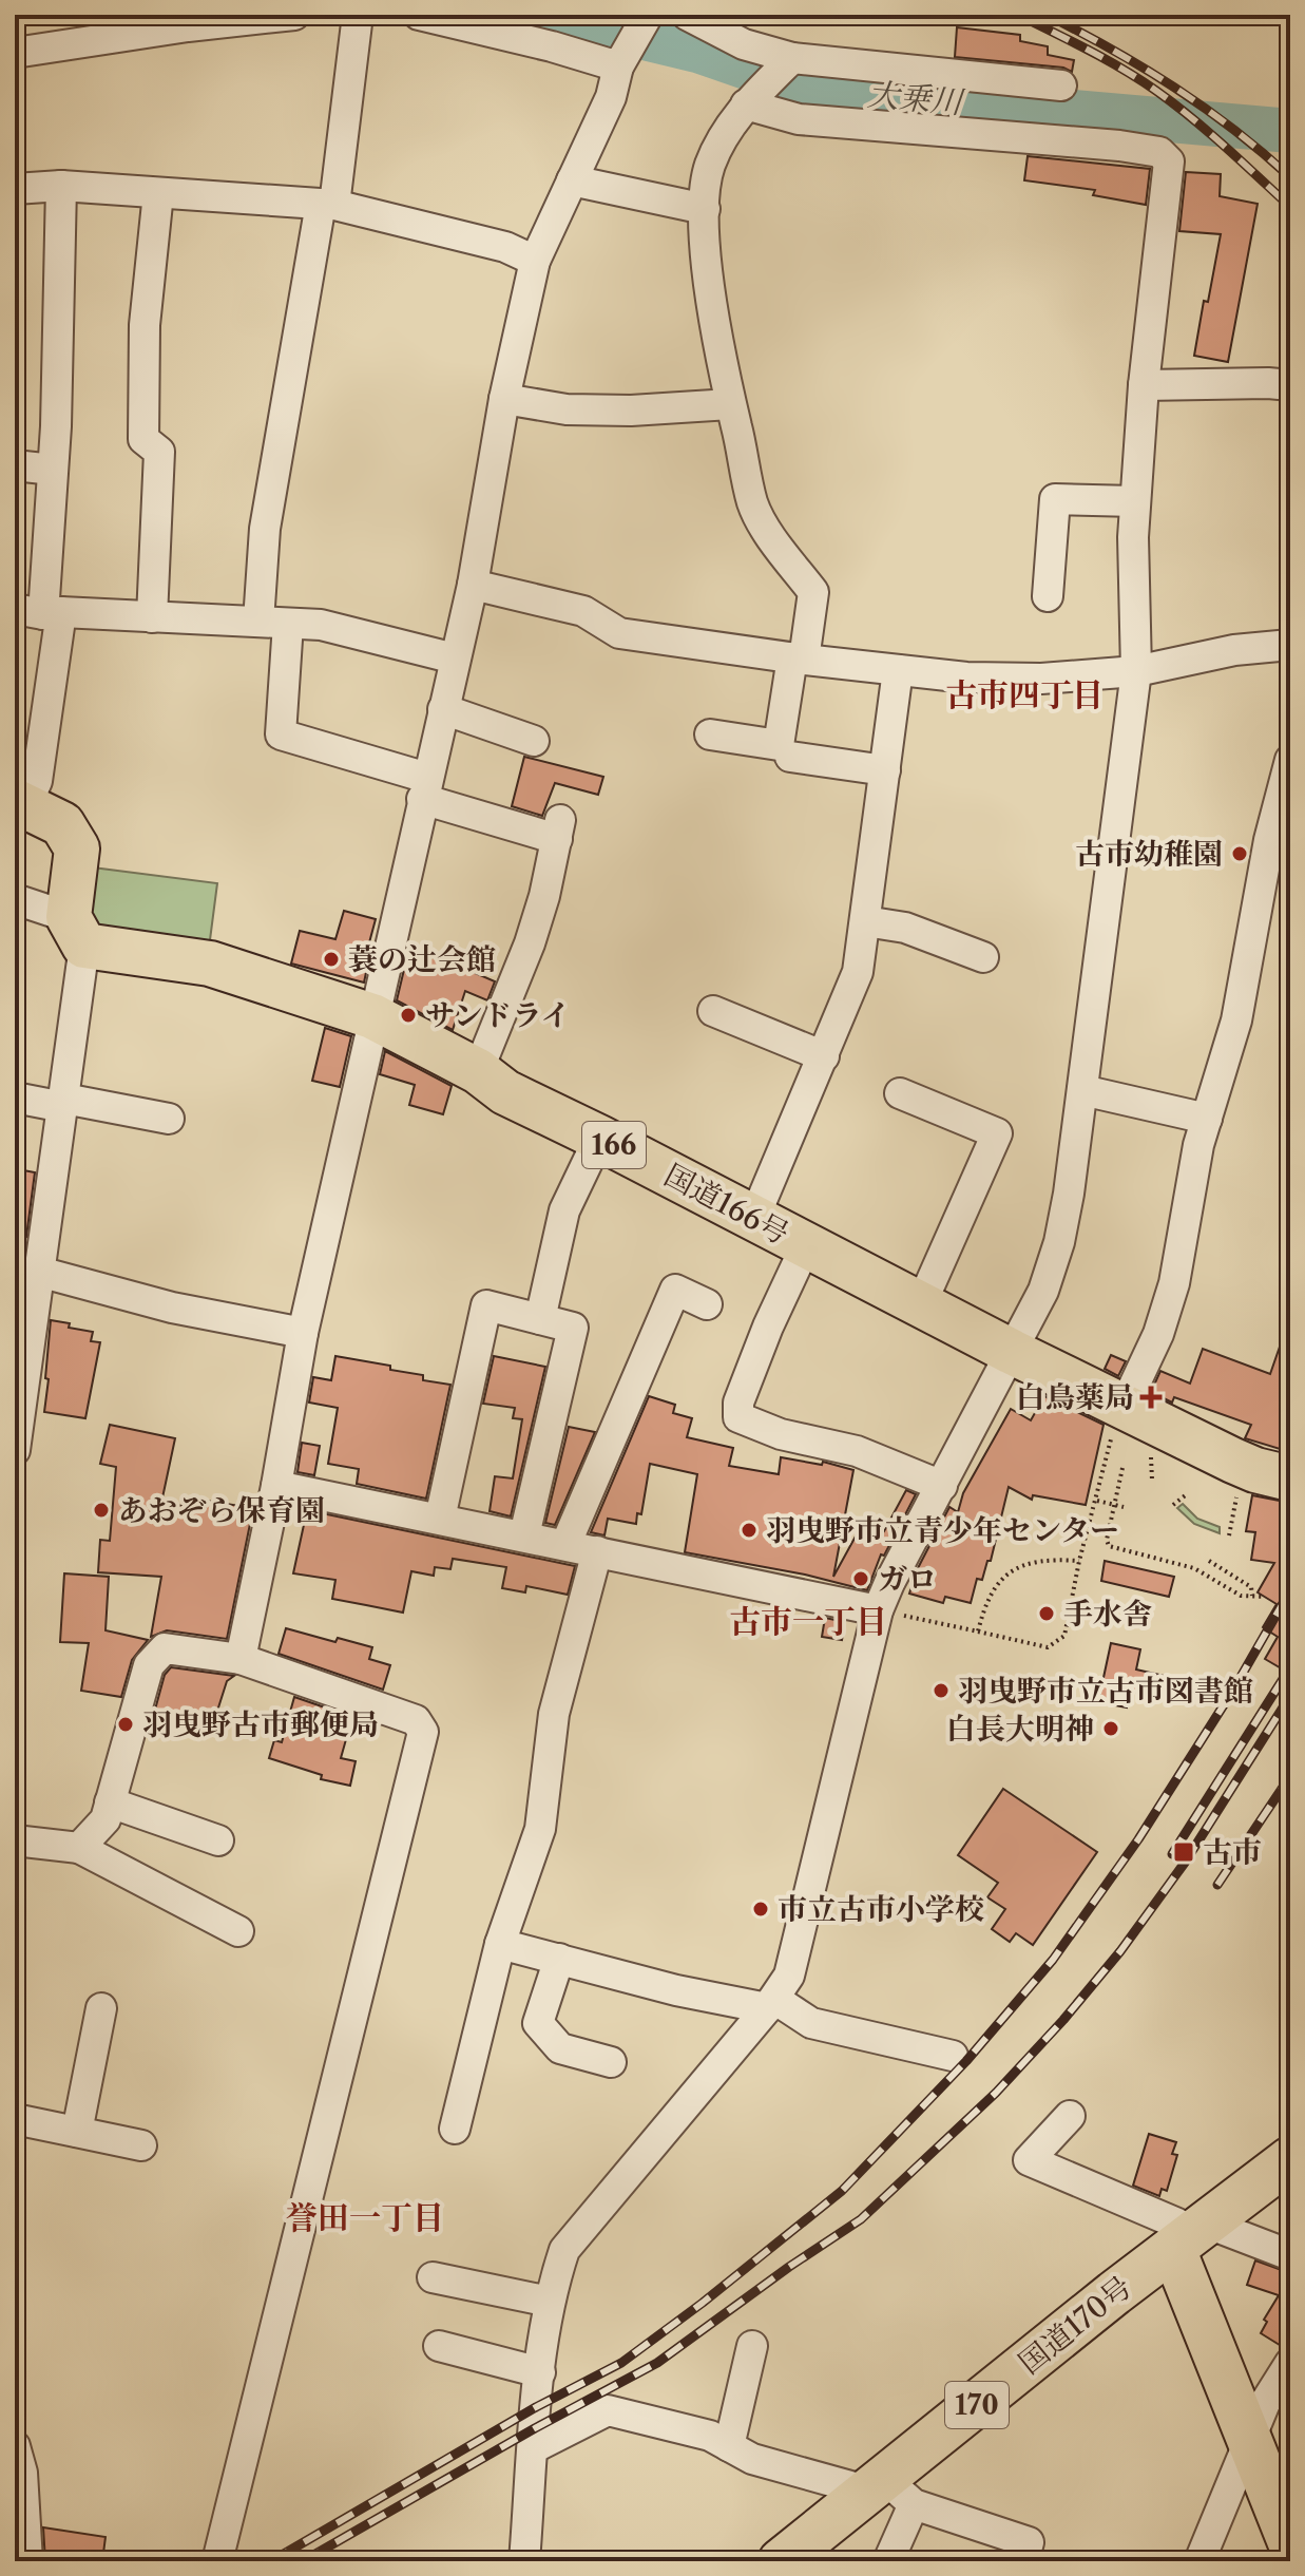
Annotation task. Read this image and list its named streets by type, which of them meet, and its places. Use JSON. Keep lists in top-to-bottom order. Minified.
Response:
{"streets":{"highway":["166","国道166号","国道170号","170"]},"districts":["古市四丁目","古市一丁目","誉田一丁目"],"water":["大乗川"],"places":{"other":["古市幼稚園","蓑の辻会館","サンドライ","あおぞら保育園","羽曳野市立青少年センター","ガロ","手水舎","羽曳野市立古市図書館","羽曳野古市郵便局","白長大明神","市立古市小学校"],"health":["白鳥薬局"],"transit":["古市"]}}
